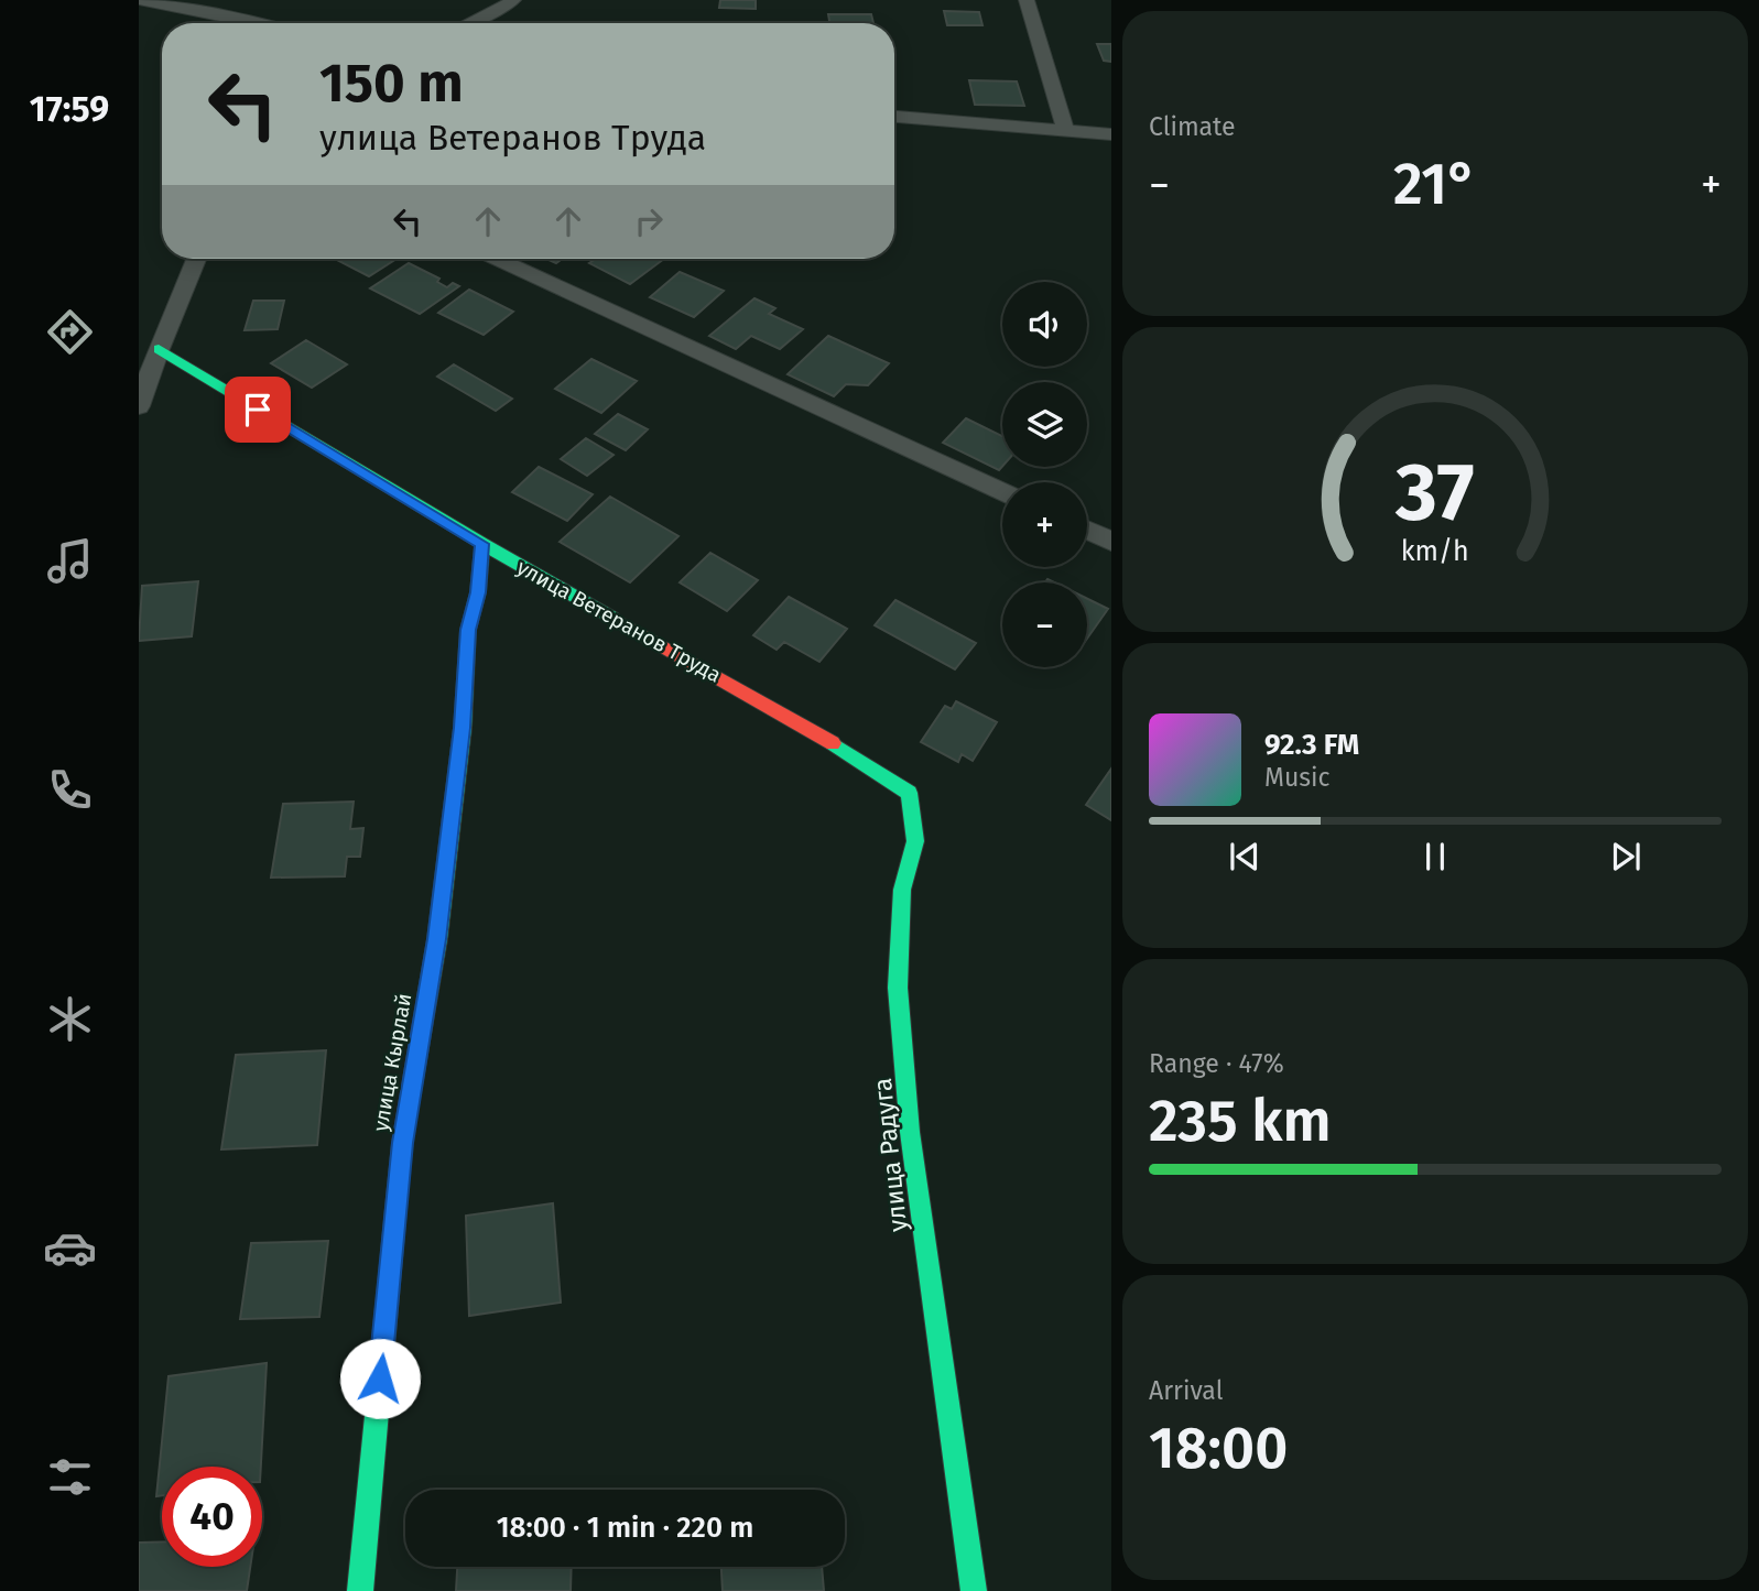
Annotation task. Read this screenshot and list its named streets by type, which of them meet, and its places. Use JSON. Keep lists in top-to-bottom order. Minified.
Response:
{"streets":{"street":["улица Ветеранов Труда","улица Кырлай","улица Радуга"]},"crossings":[["улица Ветеранов Труда","улица Кырлай"],["улица Ветеранов Труда","улица Радуга"]],"page":{"tabs":"17:59","tile":["Climate",["Range · 47%","235 km"],["Arrival","18:00"]],"turn":["150 m","улица Ветеранов Труда"],"heat":["−","21°","+"],"map_buttons":["+","−"],"song":["92.3 FM","Music"],"limit":"40","trip":"18:00 · 1 min · 220 m","gauge":["37","km/h"]}}
